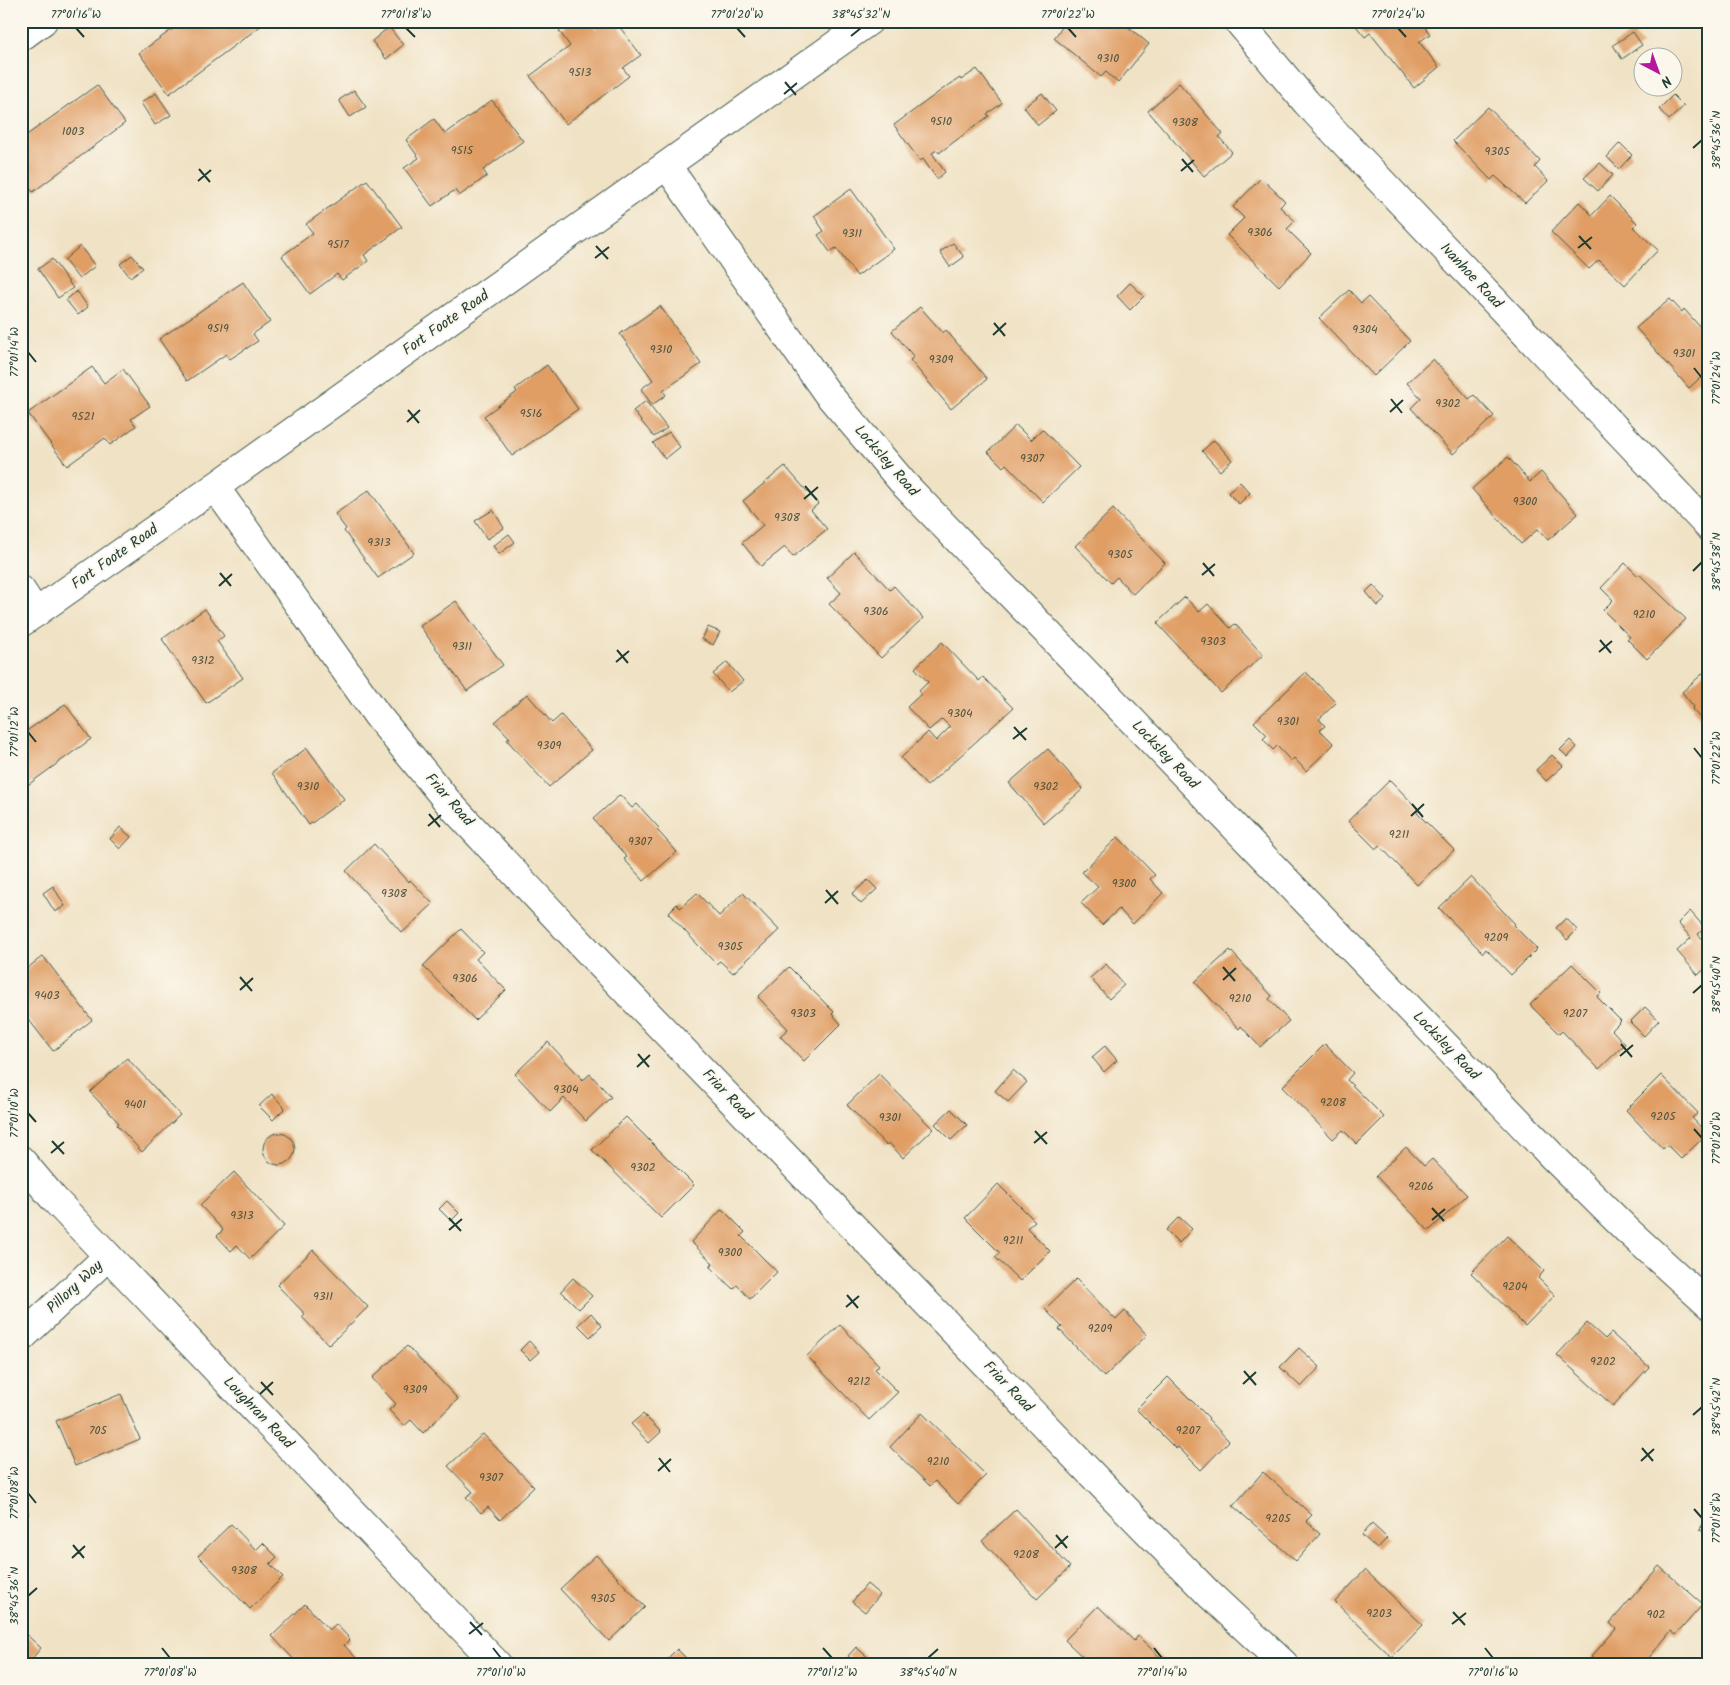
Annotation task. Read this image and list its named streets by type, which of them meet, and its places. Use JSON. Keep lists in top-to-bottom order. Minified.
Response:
{"streets":{"street":["Ivanhoe Road","Fort Foote Road","Locksley Road","Friar Road","Pillory Way","Loughran Road"]},"crossings":[["Fort Foote Road","Locksley Road"],["Fort Foote Road","Friar Road"],["Pillory Way","Loughran Road"]],"house_numbers":["9310","9513","9510","9308","1003","9515","9305","9306","9311","9517","9519","9304","9310","9301","9309","9302","9516","9521","9307","9300","9308","9313","9305","9306","9210","9303","9311","9312","9304","9301","9309","9310","9302","9211","9307","9300","9308","9209","9305","9306","9403","9210","9303","9207","9304","9208","9401","9205","9301","9302","9206","9313","9211","9300","9204","9311","9209","9202","9212","9309","705","9207","9210","9307","9205","9208","9308","9305","9203","902"],"north":"bottom right","coordinates":["77°01'16\"W","77°01'18\"W","77°01'20\"W","38°45'32\"N","77°01'22\"W","77°01'24\"W","38°45'36\"N","77°01'14\"W","38°45'38\"N","77°01'12\"W","38°45'40\"N","77°01'10\"W","38°45'42\"N","77°01'08\"W"]}
